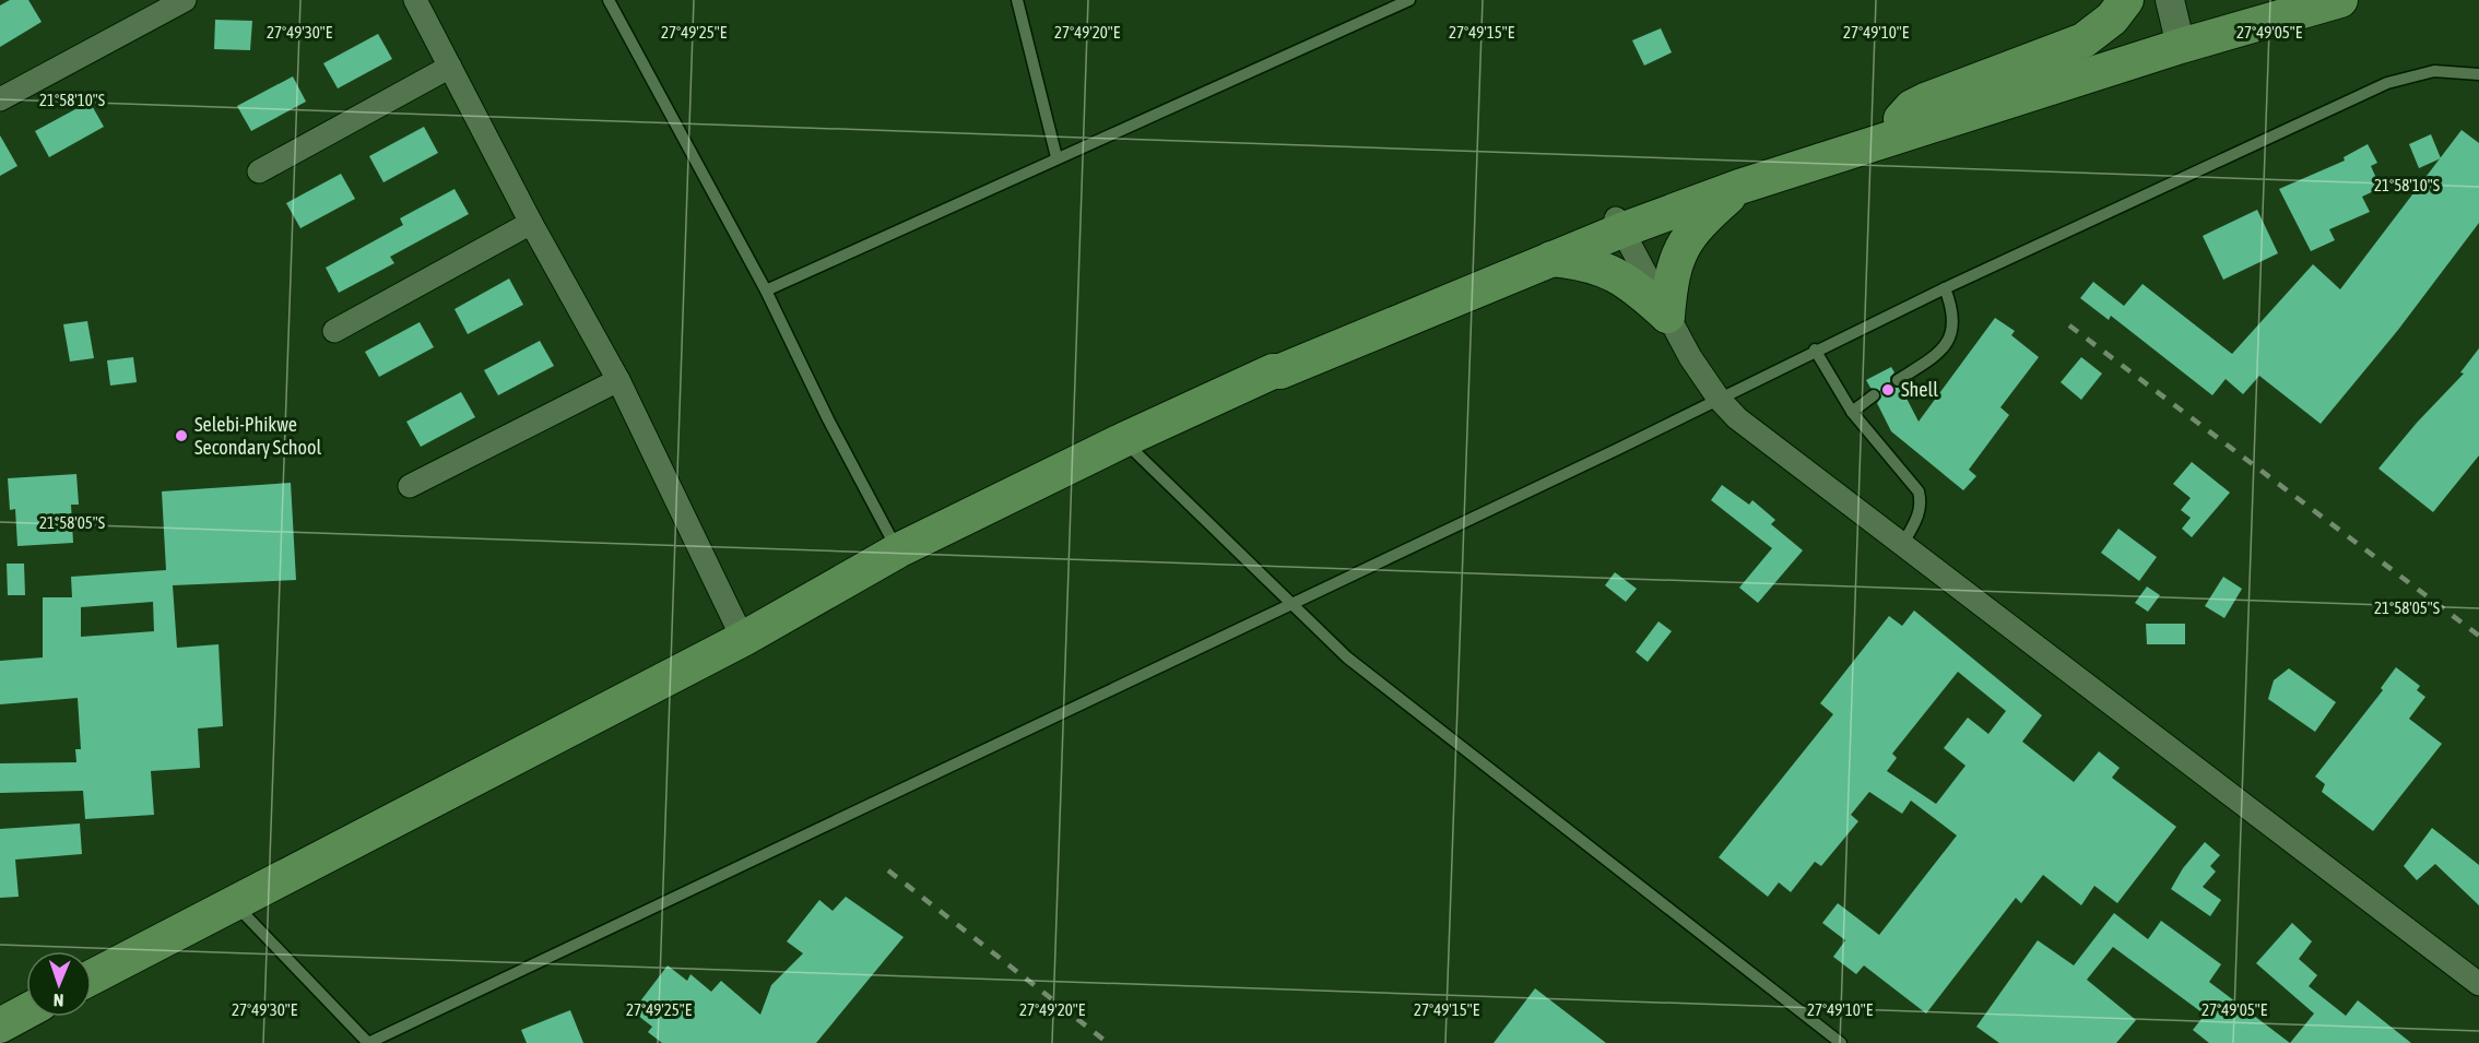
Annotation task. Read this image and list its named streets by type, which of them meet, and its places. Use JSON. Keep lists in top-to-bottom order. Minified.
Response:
{"places":["Shell","Selebi-Phikwe Secondary School"],"north":"bottom","coordinates":["27°49'30\"E","27°49'25\"E","27°49'20\"E","27°49'15\"E","27°49'10\"E","27°49'05\"E","21°58'10\"S","21°58'05\"S"]}
